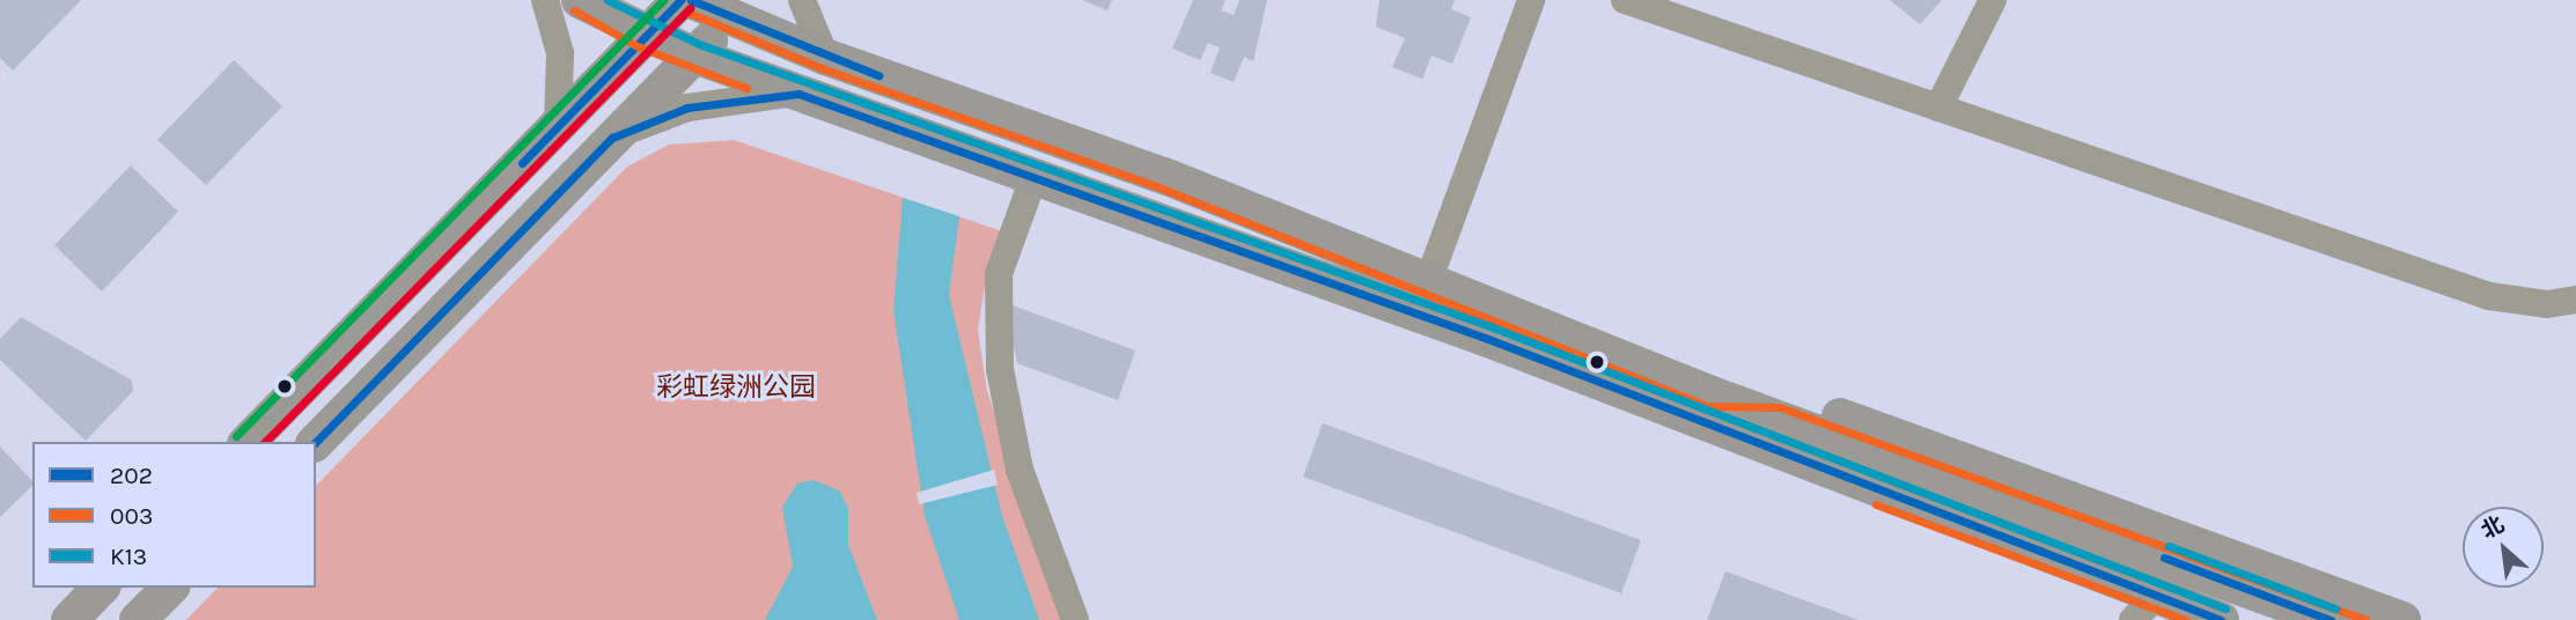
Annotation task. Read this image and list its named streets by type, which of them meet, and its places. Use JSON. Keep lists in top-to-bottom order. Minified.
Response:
{"parks":["彩虹绿洲公园"],"lines":["transit line 202","transit line K13","transit line 003"],"legend":["202","003","K13"],"north":"top left"}
